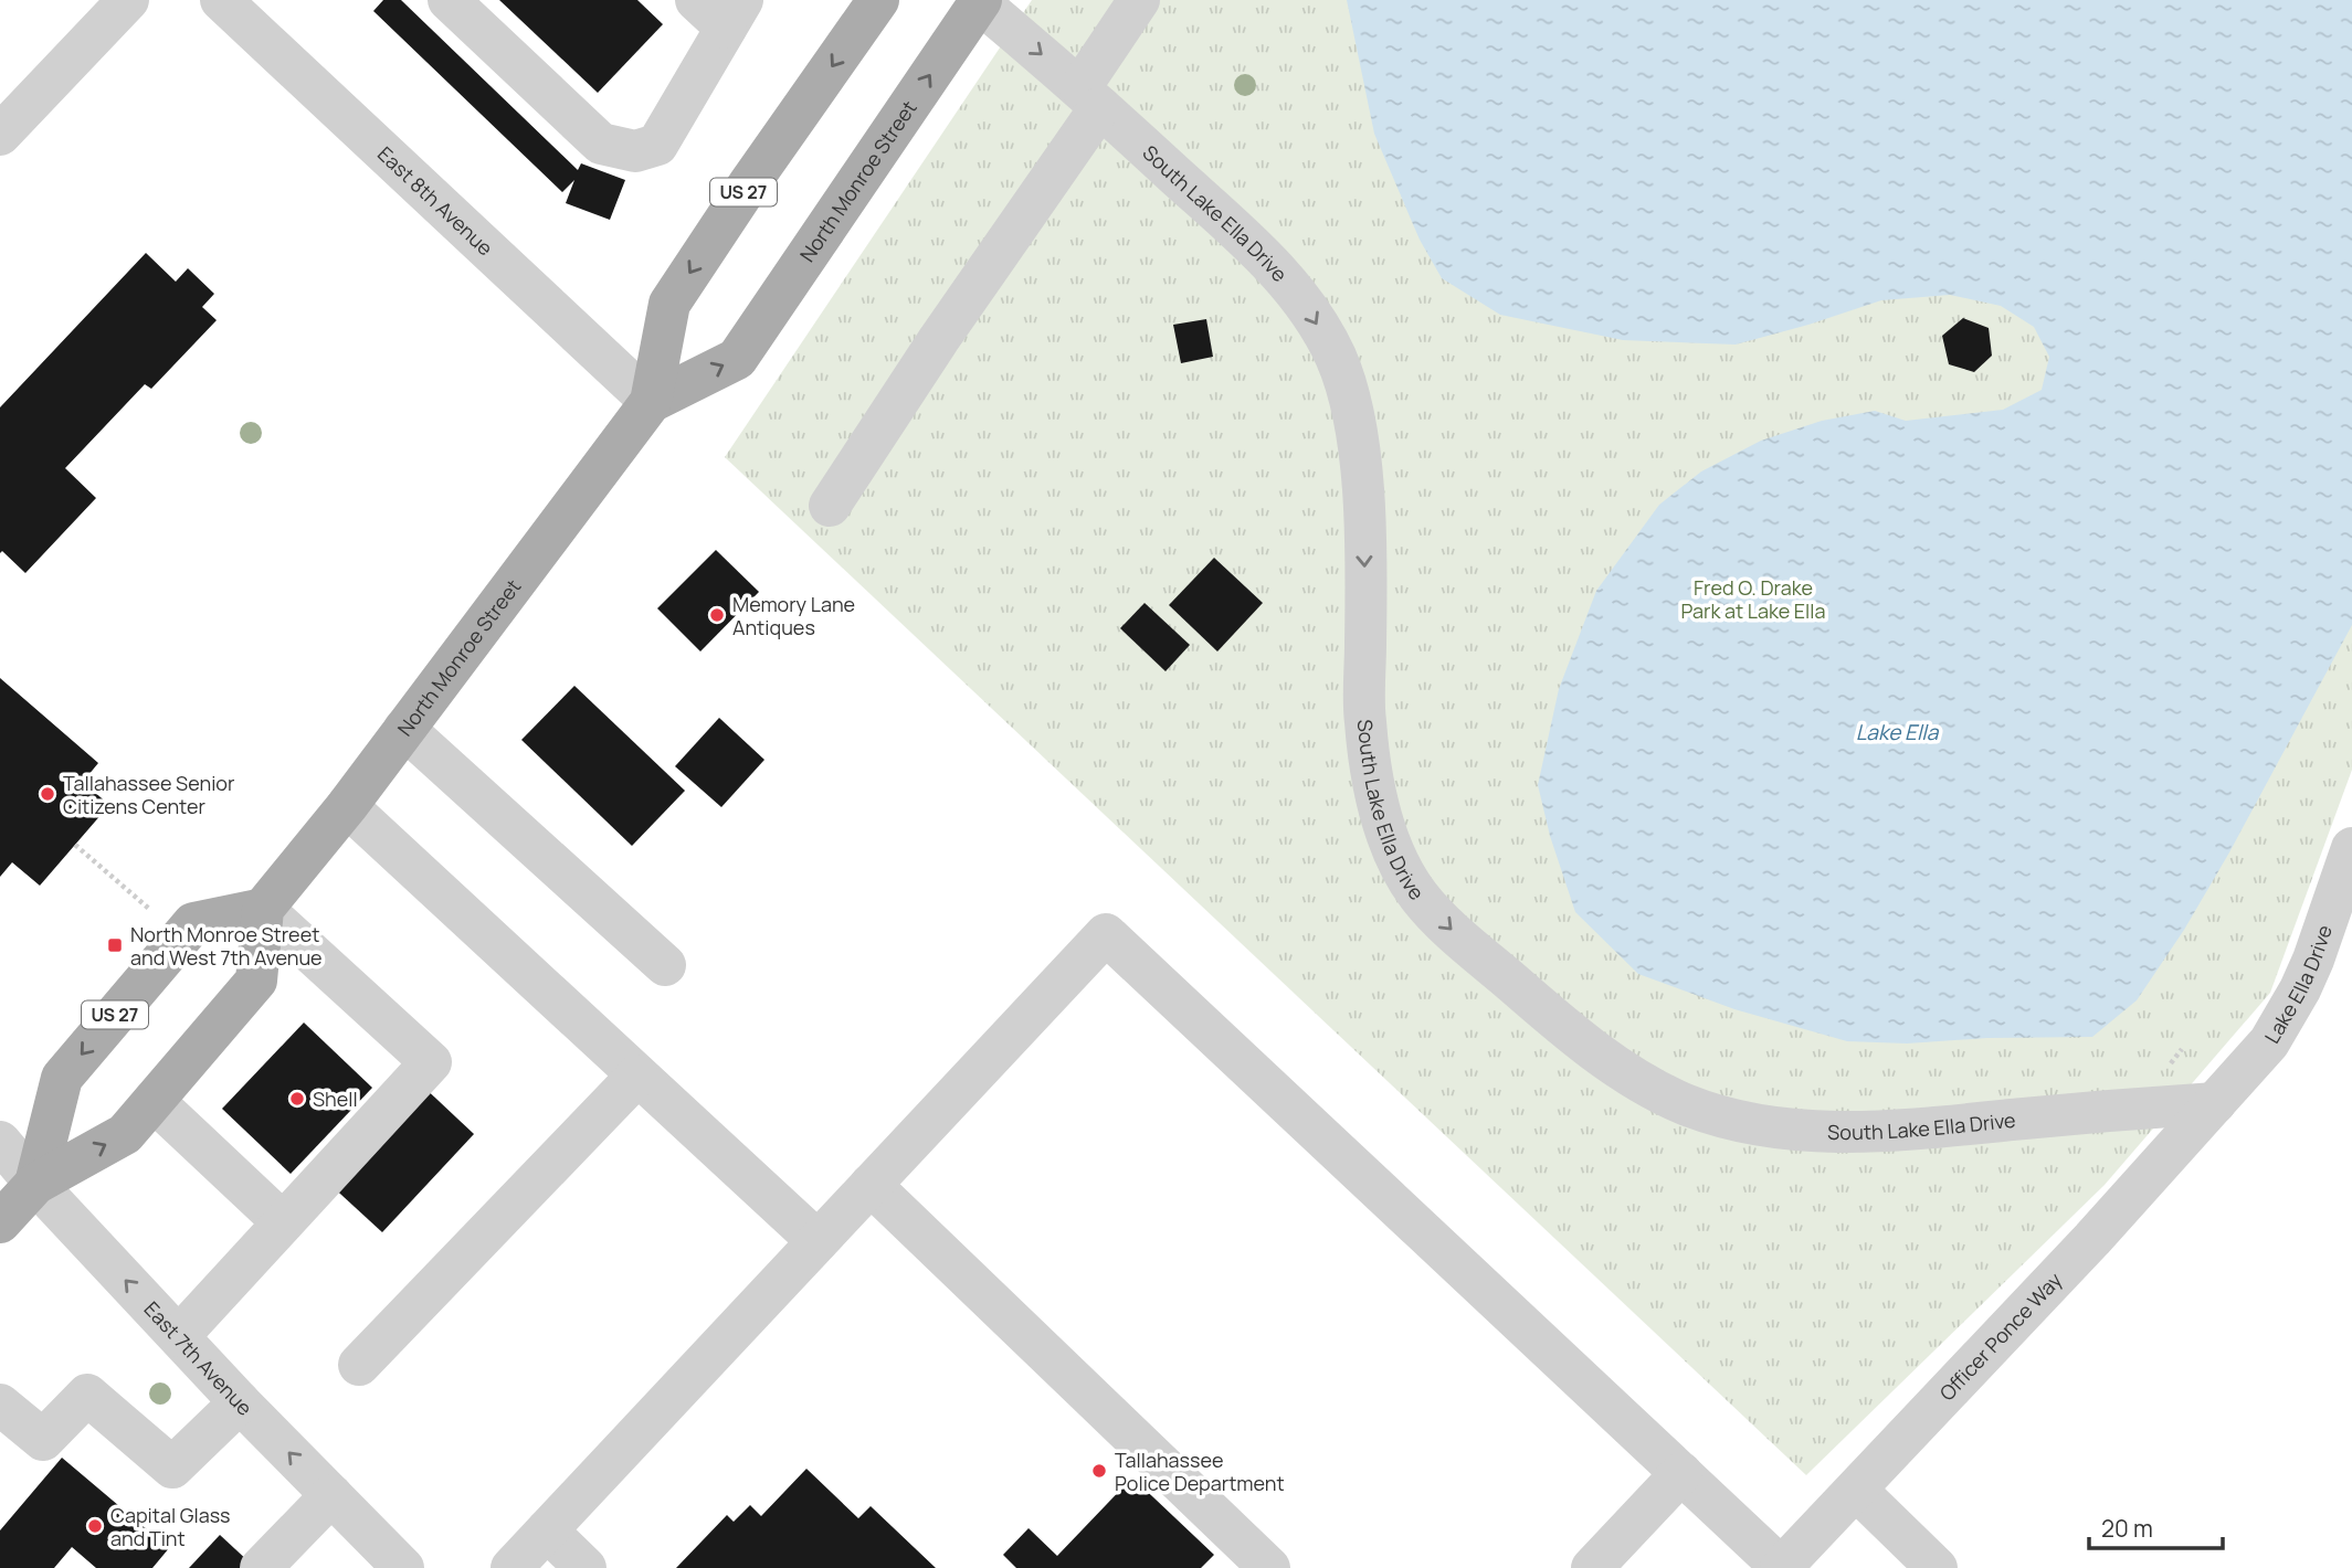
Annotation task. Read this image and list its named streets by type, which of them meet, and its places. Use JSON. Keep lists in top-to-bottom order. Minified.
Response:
{"streets":{"main road":["North Monroe Street","US 27"],"street":["East 8th Avenue","South Lake Ella Drive","Lake Ella Drive","Officer Ponce Way","East 7th Avenue"]},"crossings":[["North Monroe Street","US 27"],["North Monroe Street","East 8th Avenue"],["North Monroe Street","South Lake Ella Drive"],["US 27","East 7th Avenue"],["South Lake Ella Drive","Lake Ella Drive"],["South Lake Ella Drive","Officer Ponce Way"],["Lake Ella Drive","Officer Ponce Way"]],"one_way":["South Lake Ella Drive"],"water":["Lake Ella"],"parks":["Fred O. Drake Park at Lake Ella"],"places":{"other":["Memory Lane Antiques","Tallahassee Senior Citizens Center","Shell","Tallahassee Police Department","Capital Glass and Tint"],"transit":["North Monroe Street and West 7th Avenue"]},"scale_bar":"20 m"}
